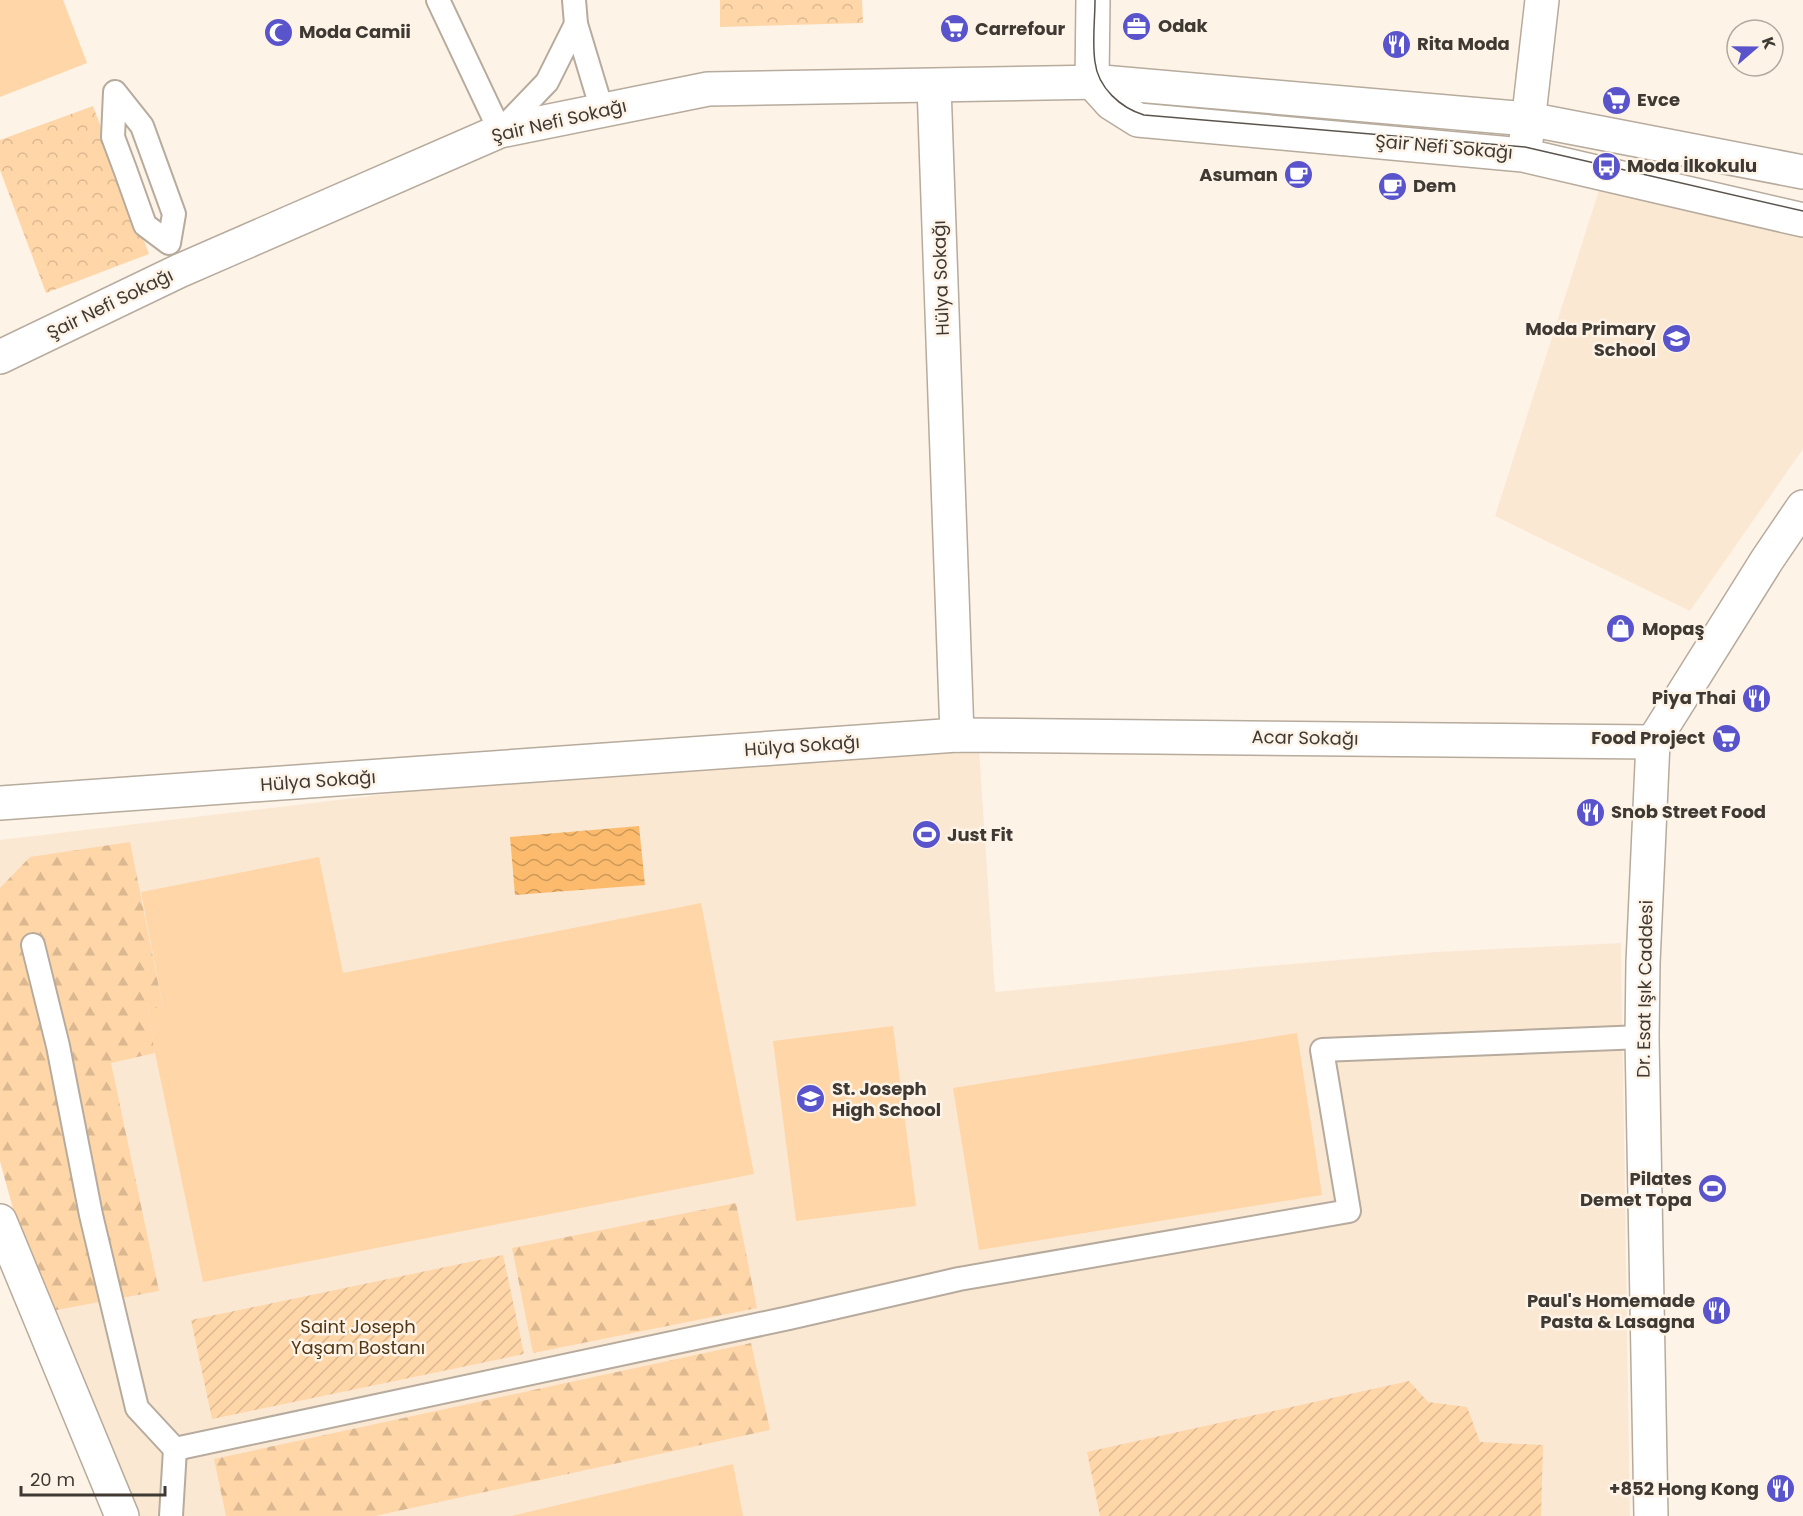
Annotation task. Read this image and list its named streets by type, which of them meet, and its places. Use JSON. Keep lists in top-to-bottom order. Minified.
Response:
{"streets":{"street":["Şair Nefi Sokağı","Hülya Sokağı","Acar Sokağı","Dr. Esat Işık Caddesi"]},"crossings":[["Şair Nefi Sokağı","Hülya Sokağı"],["Hülya Sokağı","Acar Sokağı"],["Acar Sokağı","Dr. Esat Işık Caddesi"]],"parks":["Saint Joseph Yaşam Bostanı"],"places":{"office":["Odak"],"supermarket":["Carrefour","Evce","Food Project"],"mosque":["Moda Camii"],"restaurant":["Rita Moda","Piya Thai","Snob Street Food","Paul's Homemade Pasta & Lasagna","+852 Hong Kong"],"bus stop":["Moda İlkokulu"],"cafe":["Asuman","Dem"],"school or university":["Moda Primary School","St. Joseph High School"],"shop":["Mopaş"],"sports":["Just Fit","Pilates Demet Topa"]},"scale_bar":"20 m","north":"right"}
